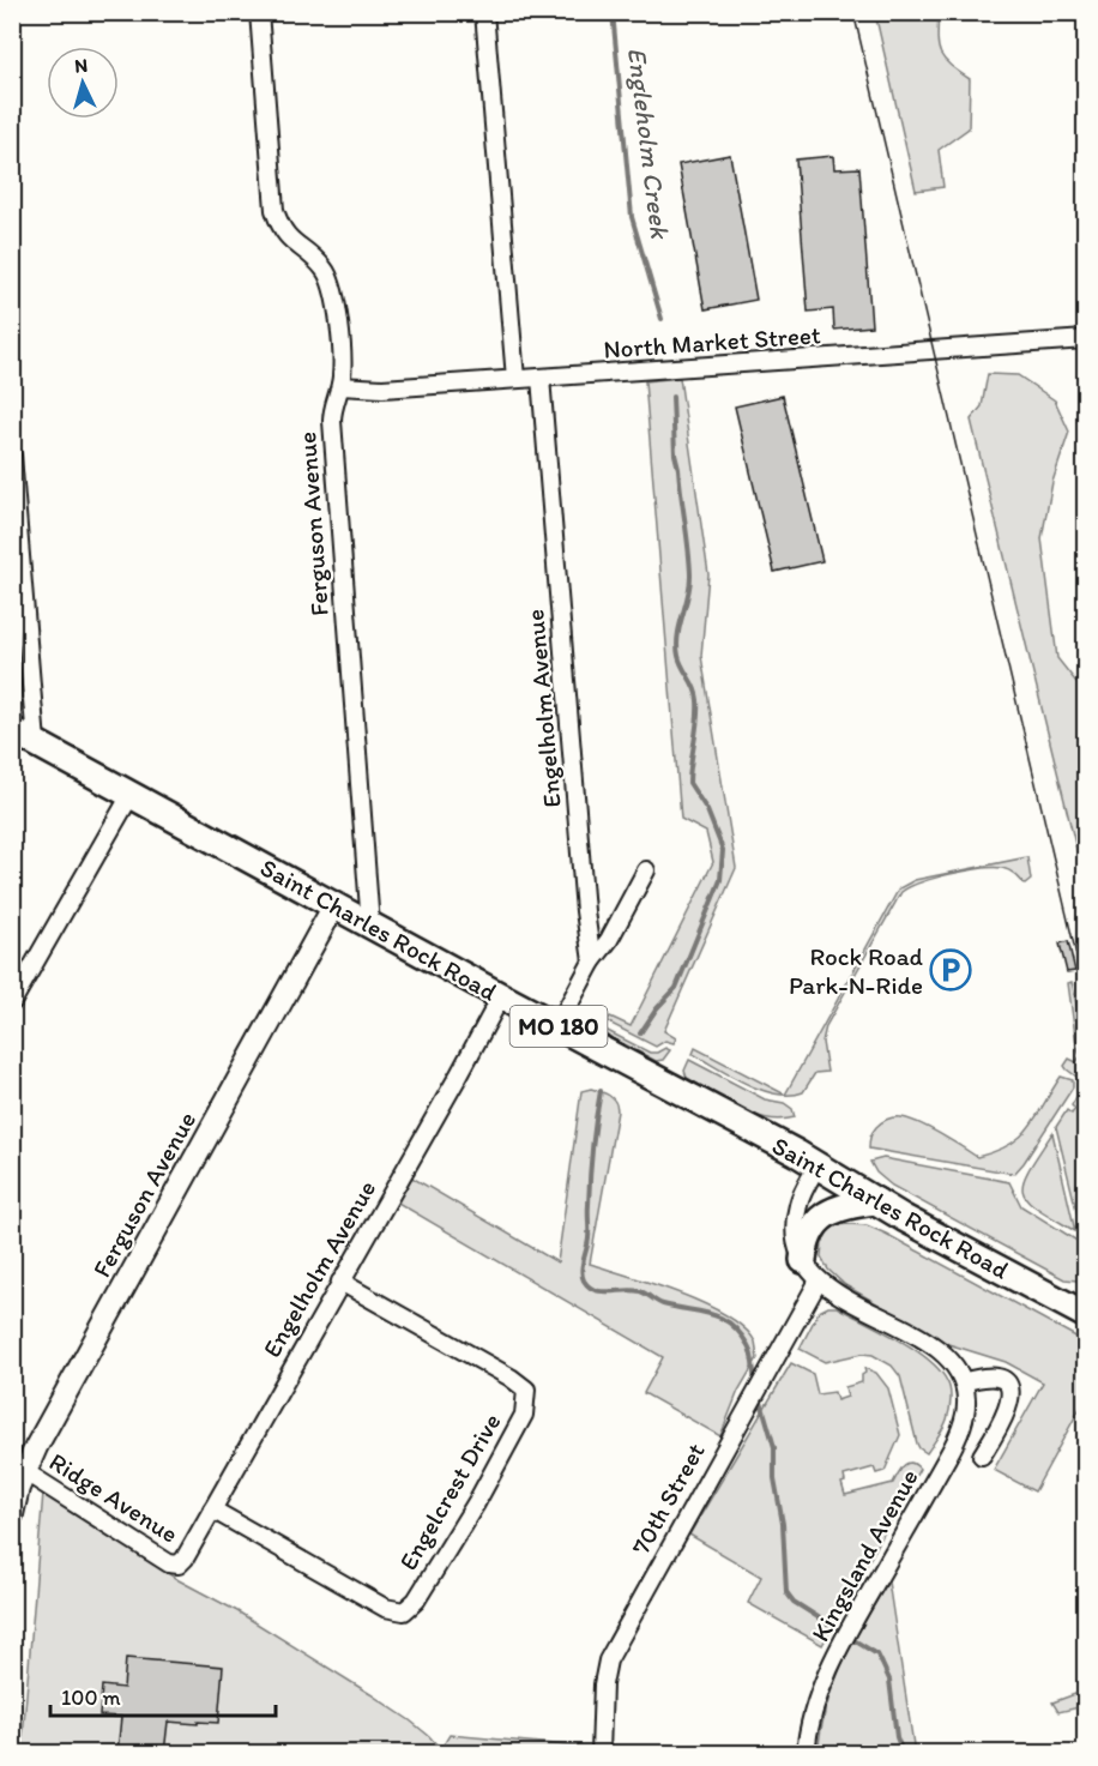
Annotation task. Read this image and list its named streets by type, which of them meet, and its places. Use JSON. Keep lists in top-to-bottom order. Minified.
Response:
{"streets":{"main road":["Saint Charles Rock Road","MO 180"],"street":["North Market Street","Ferguson Avenue","Engelholm Avenue","Engelcrest Drive","Ridge Avenue","70th Street","Kingsland Avenue"]},"crossings":[["North Market Street","Ferguson Avenue"],["North Market Street","Engelholm Avenue"],["Ferguson Avenue","Saint Charles Rock Road"],["Ferguson Avenue","Ridge Avenue"],["Engelholm Avenue","Saint Charles Rock Road"],["Engelholm Avenue","Engelcrest Drive"],["Engelholm Avenue","Ridge Avenue"]],"water":["Engleholm Creek"],"places":{"parking":["Rock Road Park-N-Ride"]},"scale_bar":"100 m","north":"top"}
